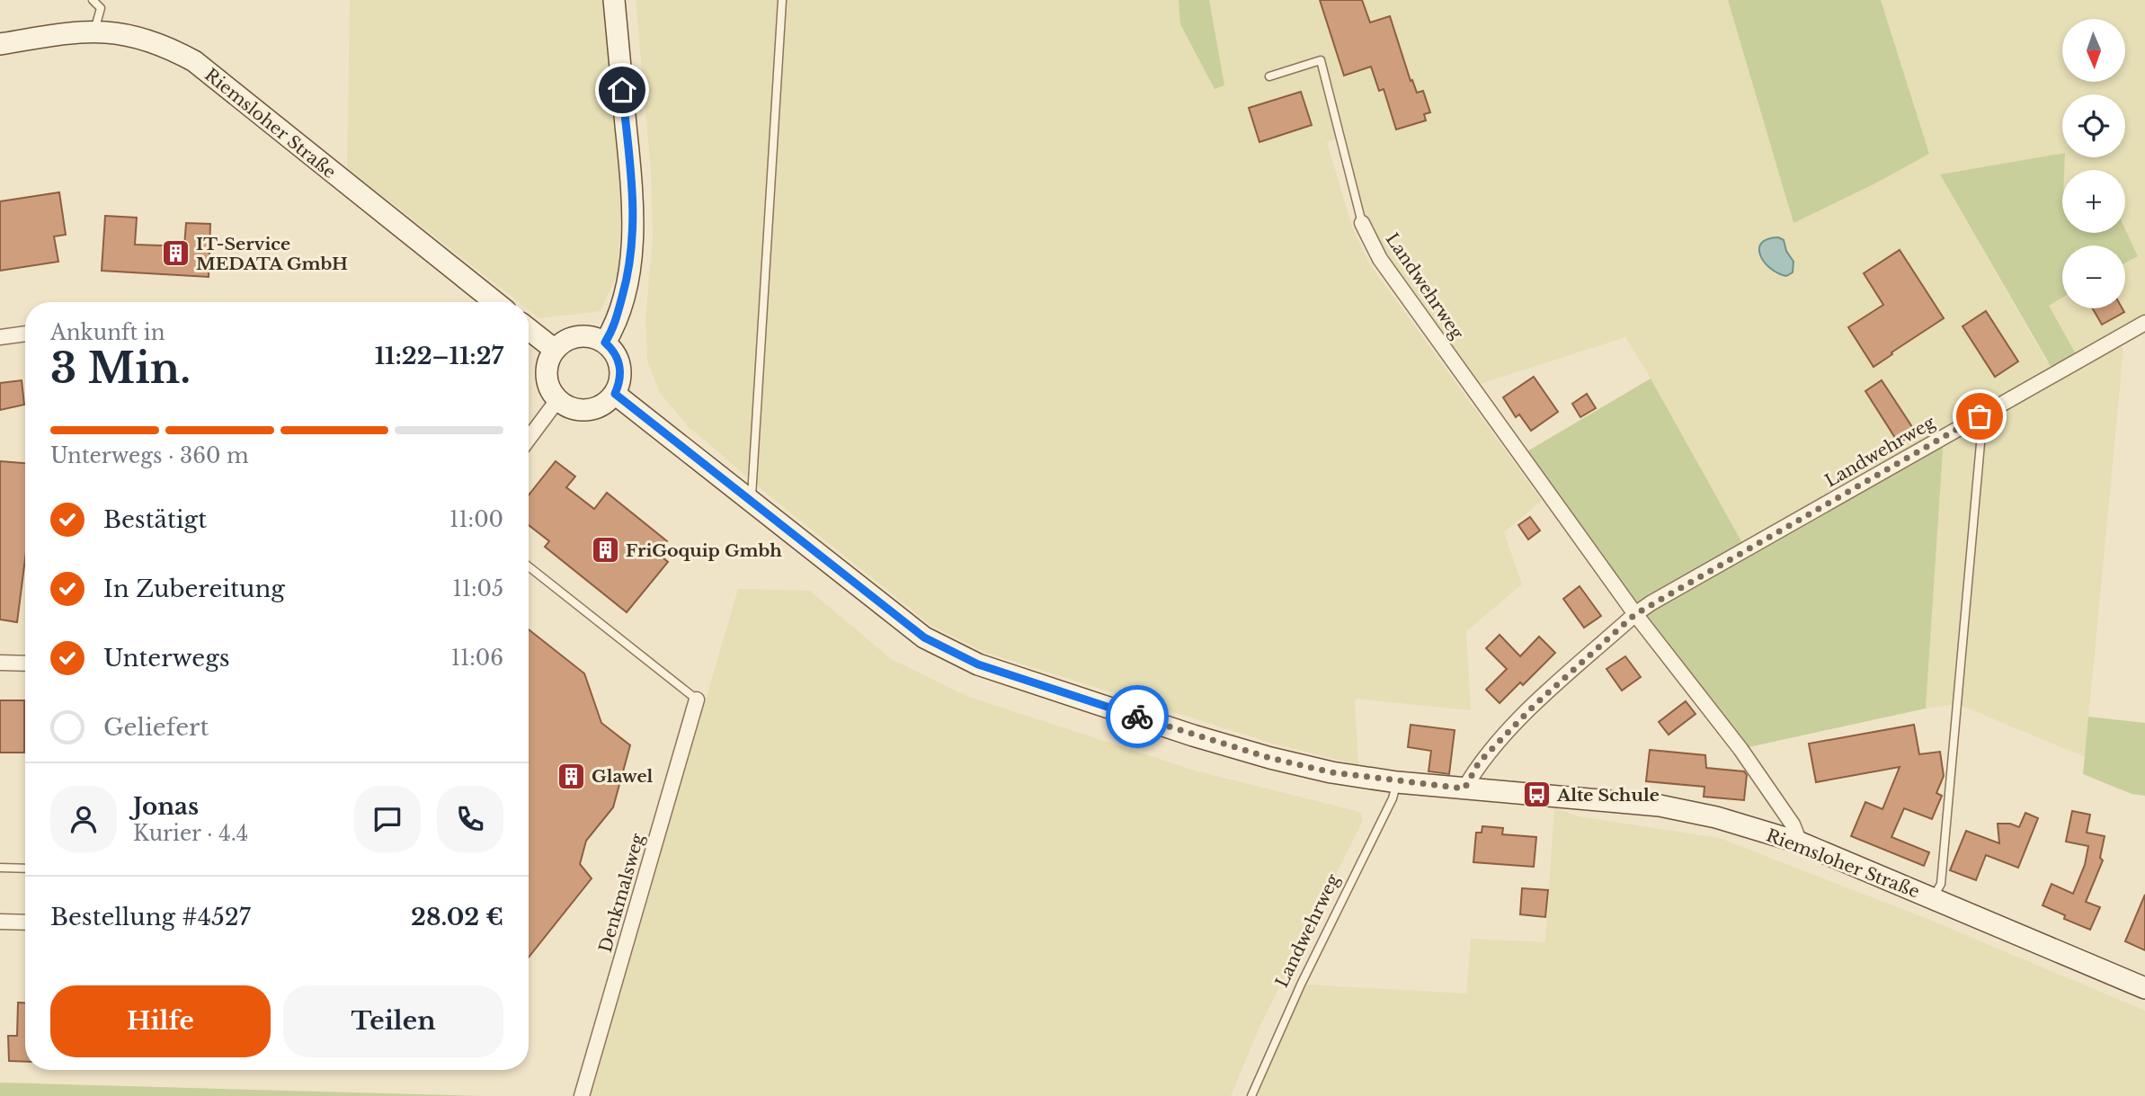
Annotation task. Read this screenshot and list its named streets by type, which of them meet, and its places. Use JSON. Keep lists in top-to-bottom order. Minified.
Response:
{"streets":{"main road":["Riemsloher Straße"],"street":["Landwehrweg","Denkmalsweg"]},"crossings":[["Riemsloher Straße","Landwehrweg"]],"places":{"building":["IT-Service MEDATA GmbH","FriGoquip Gmbh","Glawel"],"bus stop":["Alte Schule"]},"north":"bottom","page":{"map_buttons":["+","−"],"heading":["3 Min.","Ankunft in","11:22–11:27"],"panel":["Jonas","Kurier · 4.4","Bestellung #4527","28.02 €"],"bar":"Unterwegs · 360 m","list":[["Bestätigt","11:00"],["In Zubereitung","11:05"],["Unterwegs","11:06"],"Geliefert"],"buttons":["Hilfe","Teilen"]}}
